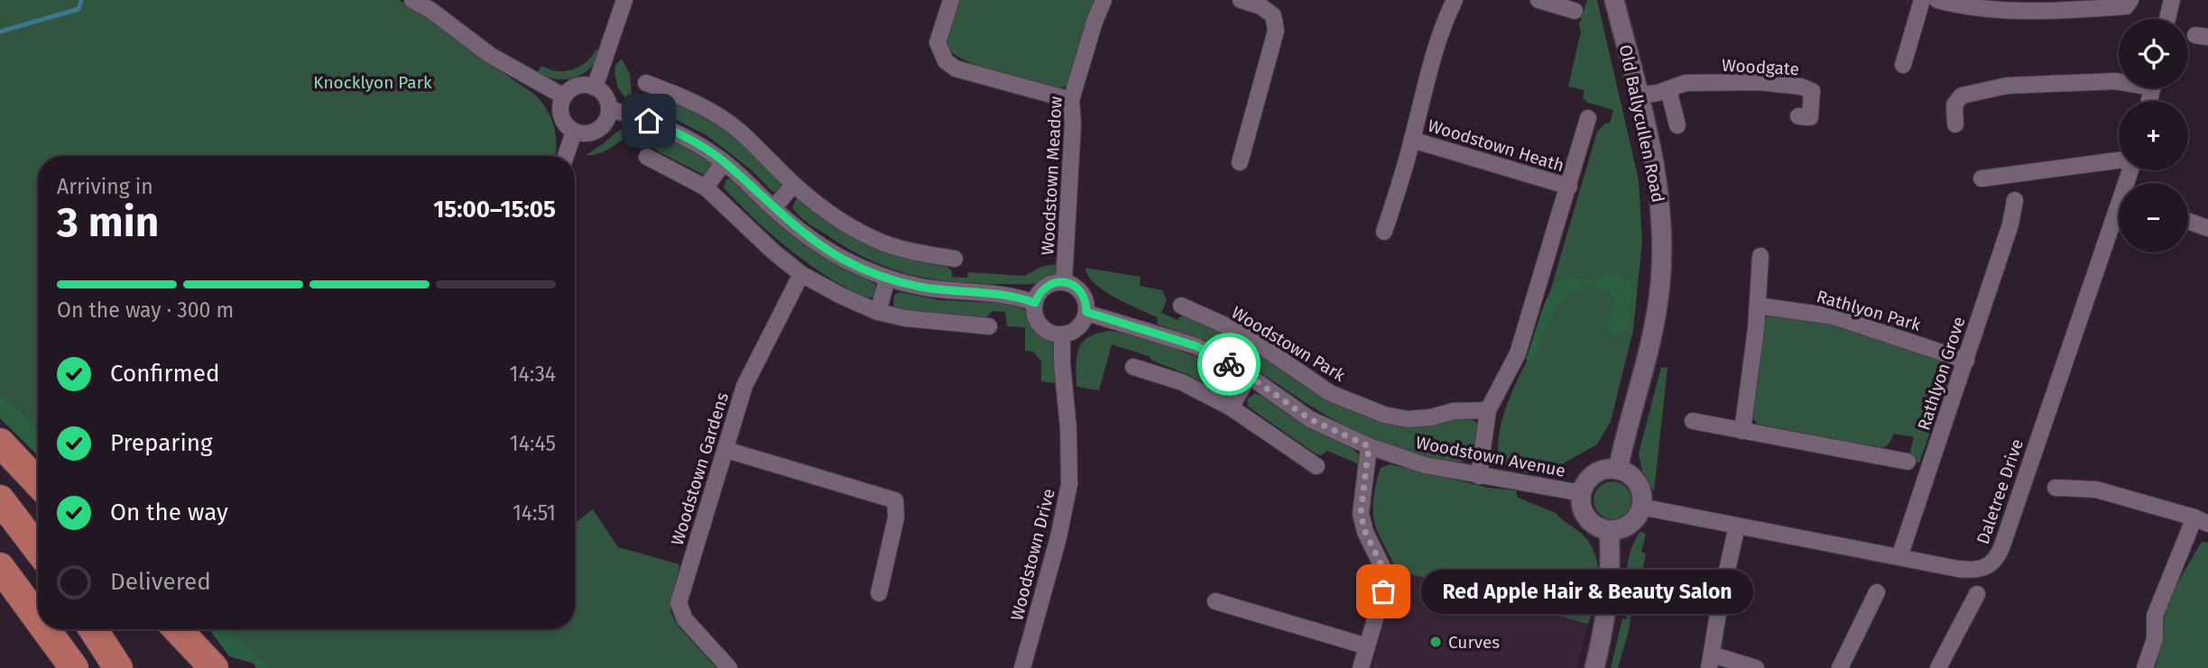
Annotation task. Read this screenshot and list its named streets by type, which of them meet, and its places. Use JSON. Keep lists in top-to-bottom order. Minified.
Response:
{"streets":{"street":["Woodgate","Old Ballycullen Road","Woodstown Heath","Woodstown Meadow","Rathlyon Park","Woodstown Park","Rathlyon Grove","Woodstown Avenue","Woodstown Gardens","Daletree Drive","Woodstown Drive"]},"crossings":[["Woodgate","Old Ballycullen Road"],["Old Ballycullen Road","Woodstown Avenue"],["Old Ballycullen Road","Daletree Drive"],["Woodstown Meadow","Woodstown Avenue"],["Woodstown Meadow","Woodstown Drive"],["Rathlyon Park","Rathlyon Grove"],["Rathlyon Grove","Daletree Drive"],["Woodstown Avenue","Daletree Drive"],["Woodstown Avenue","Woodstown Drive"]],"parks":["Knocklyon Park"],"places":["Red Apple Hair & Beauty Salon","Curves"],"page":{"map_buttons":["+","−"],"heading":["3 min","Arriving in","15:00–15:05"],"bar":"On the way · 300 m","list":[["Confirmed","14:34"],["Preparing","14:45"],["On the way","14:51"],"Delivered"],"bubble":"Red Apple Hair & Beauty Salon"}}
